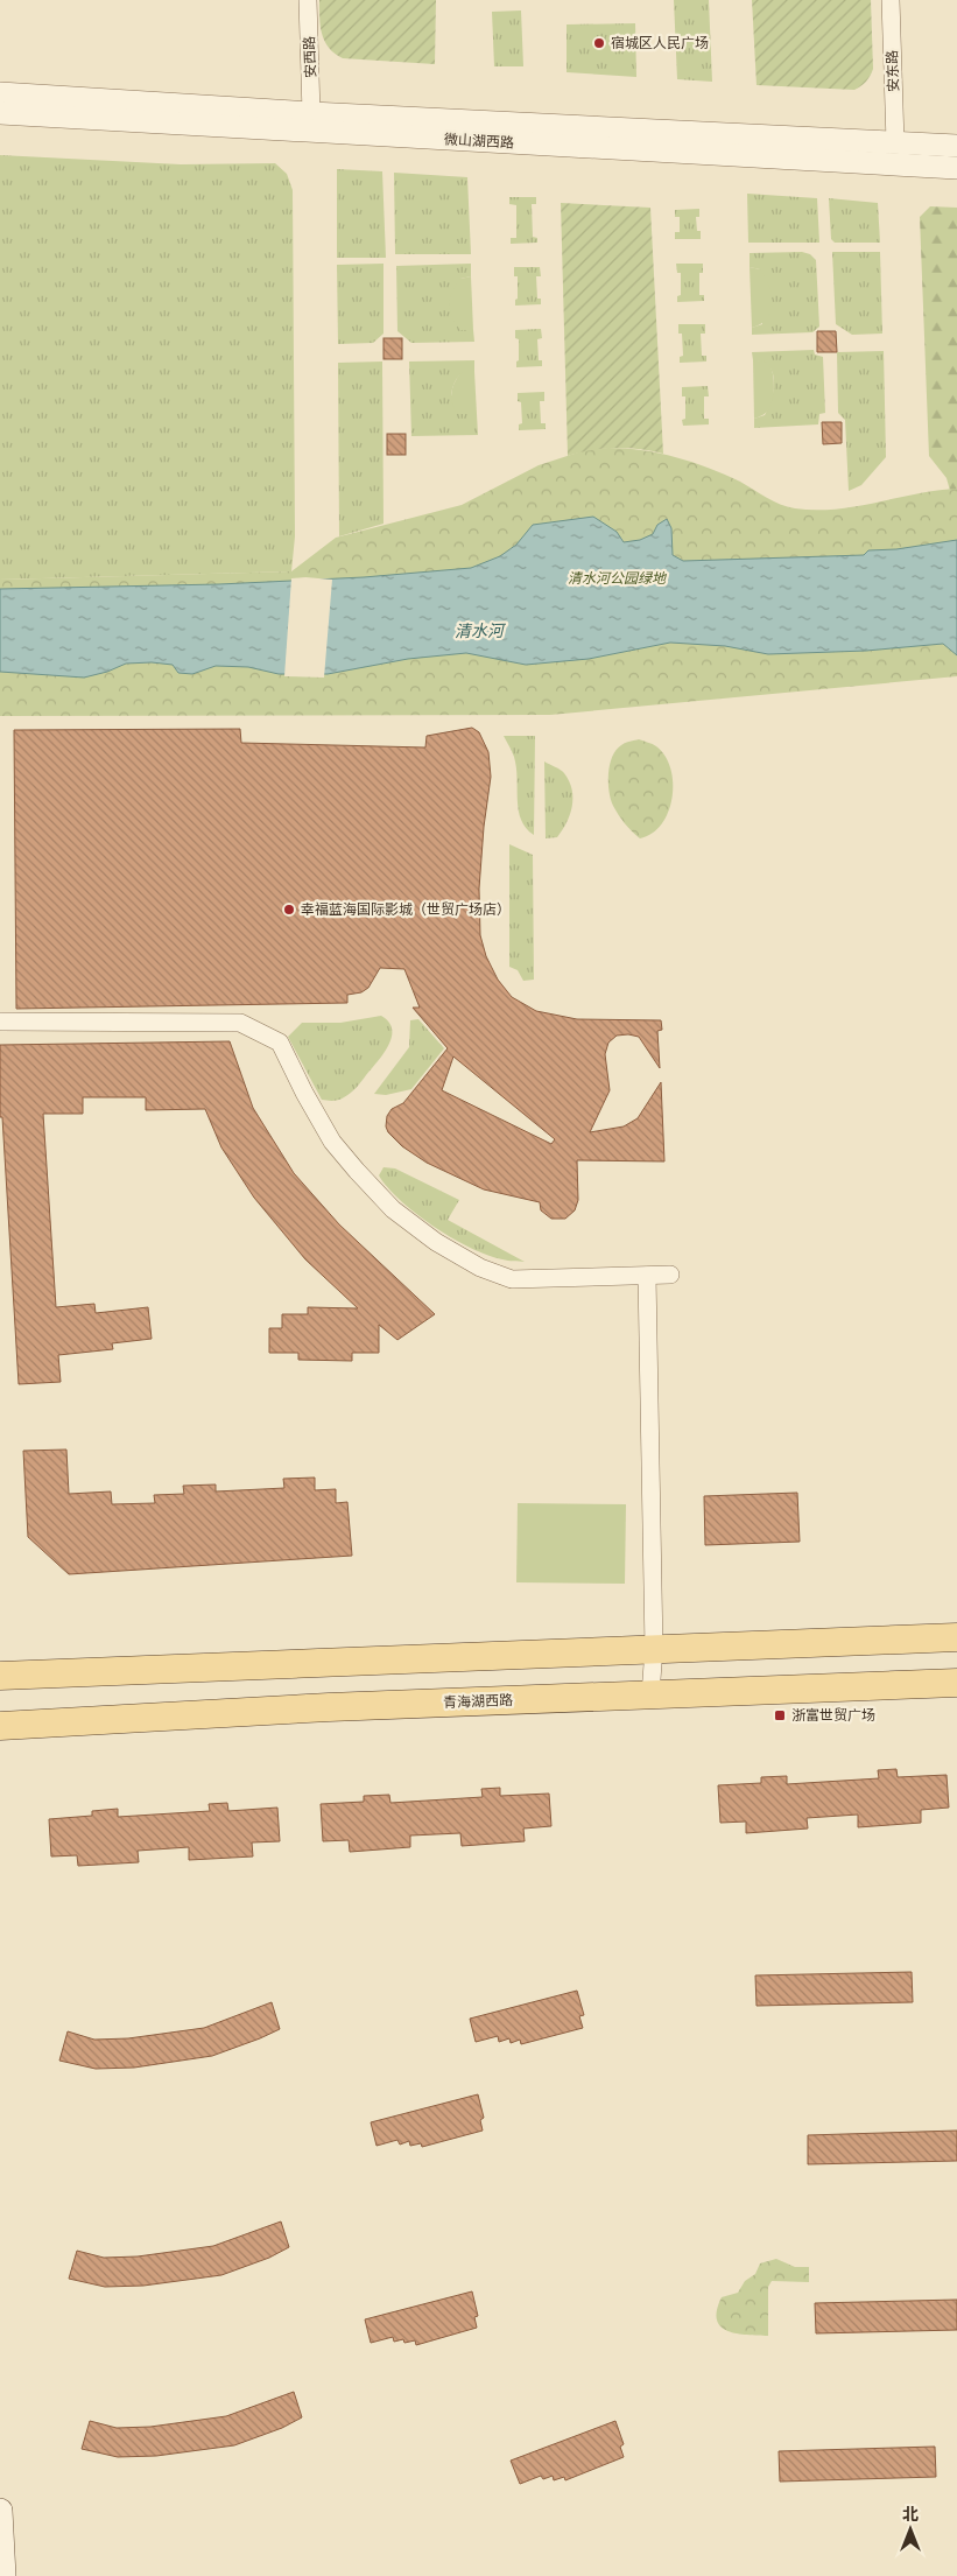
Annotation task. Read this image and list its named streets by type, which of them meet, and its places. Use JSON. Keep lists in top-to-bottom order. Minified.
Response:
{"streets":{"main road":["青海湖西路"],"street":["安西路","安东路","微山湖西路"]},"crossings":[["安西路","微山湖西路"],["安东路","微山湖西路"]],"water":["清水河"],"parks":["清水河公园绿地"],"places":{"other":["宿城区人民广场","幸福蓝海国际影城（世贸广场店）"],"transit":["浙富世贸广场"]},"north":"top"}
